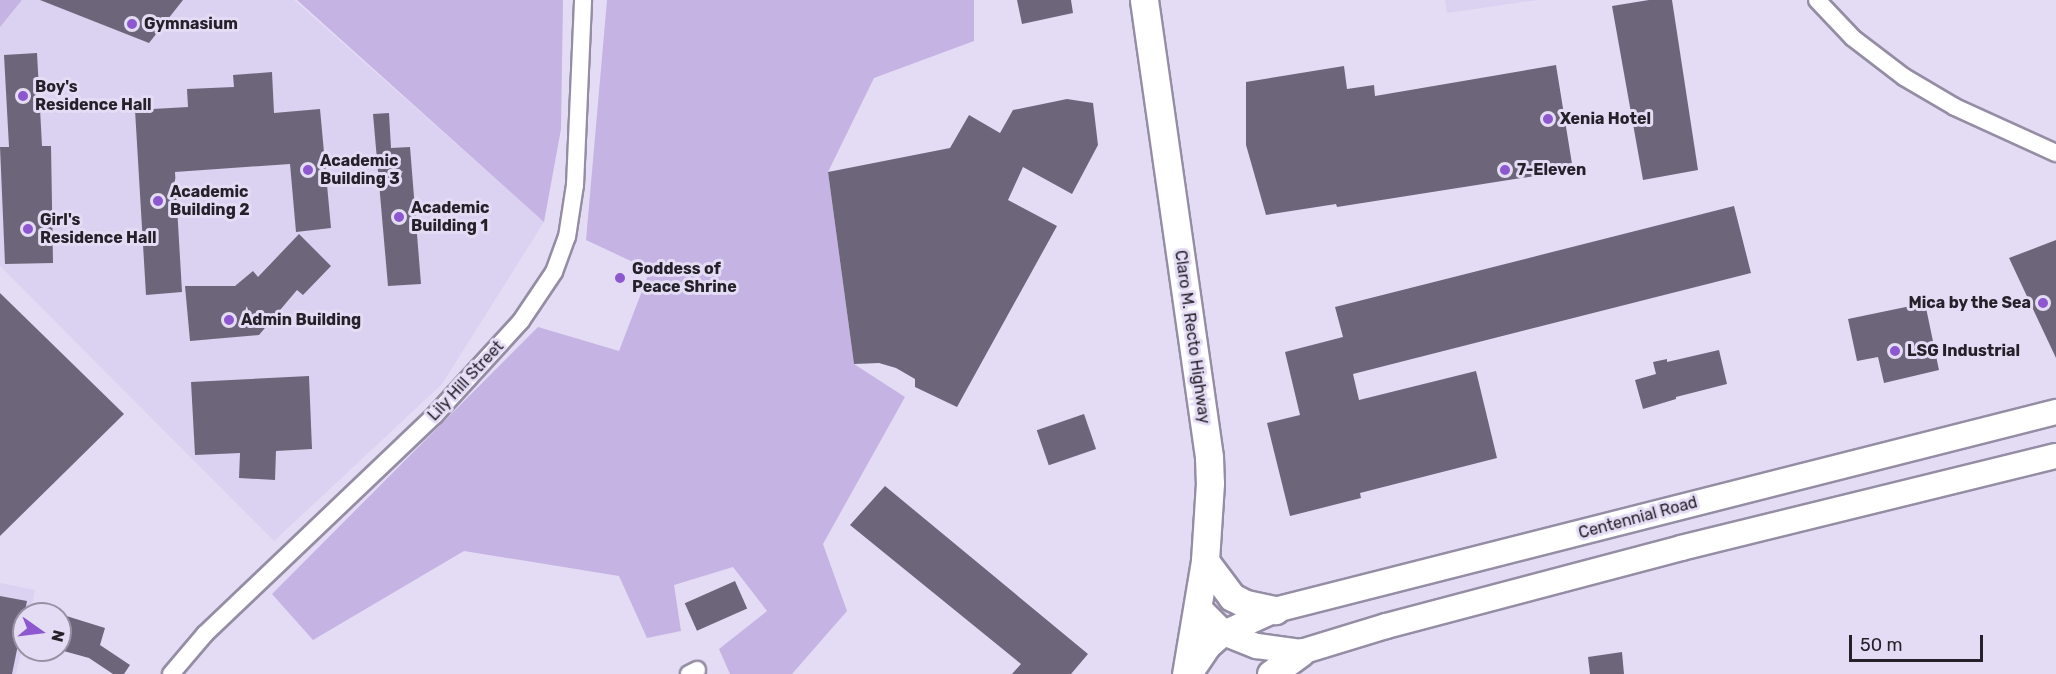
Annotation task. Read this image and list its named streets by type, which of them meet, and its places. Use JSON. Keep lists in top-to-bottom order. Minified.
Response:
{"streets":{"main road":["Claro M. Recto Highway"],"street":["Lily Hill Street","Centennial Road"]},"crossings":[["Claro M. Recto Highway","Centennial Road"]],"places":["Gymnasium","Boy's Residence Hall","Xenia Hotel","Academic Building 3","7-Eleven","Academic Building 2","Academic Building 1","Girl's Residence Hall","Goddess of Peace Shrine","Mica by the Sea","Admin Building","LSG Industrial"],"scale_bar":"50 m","north":"right"}
